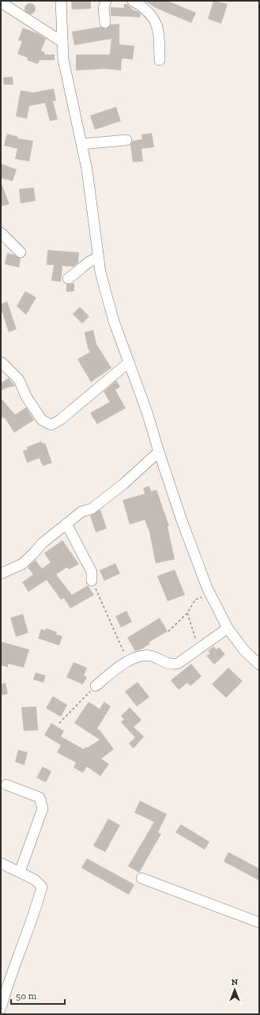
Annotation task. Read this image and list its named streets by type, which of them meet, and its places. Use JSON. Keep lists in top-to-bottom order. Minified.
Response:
{"scale_bar":"50 m","north":"top"}
